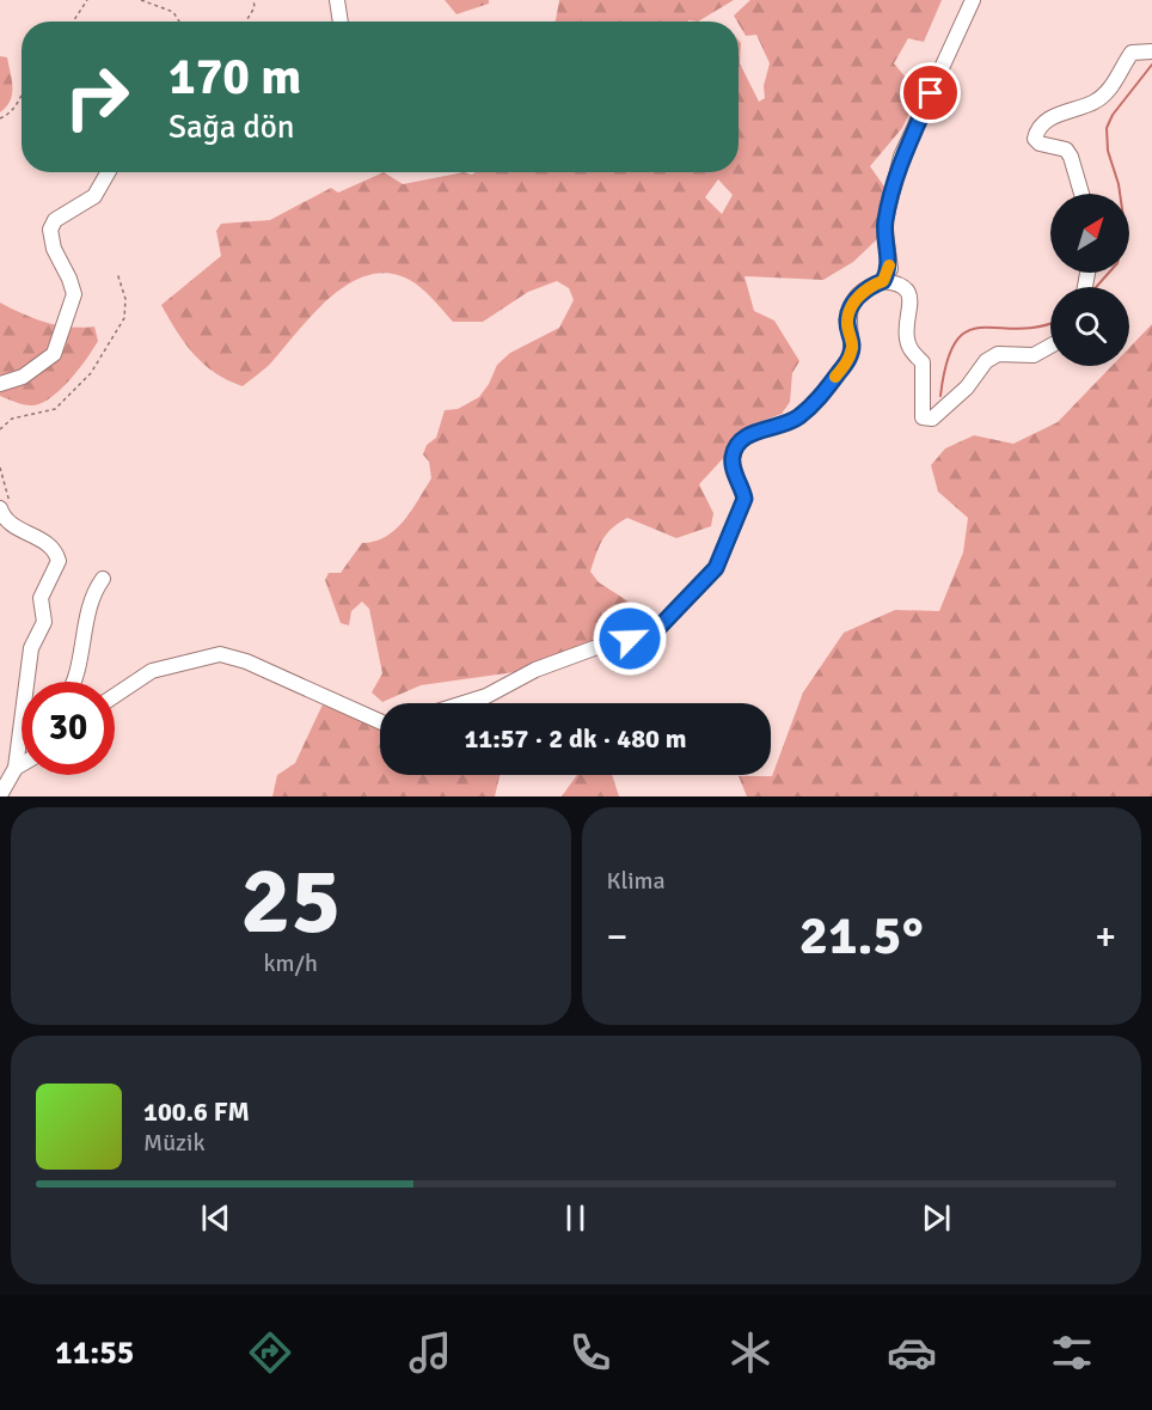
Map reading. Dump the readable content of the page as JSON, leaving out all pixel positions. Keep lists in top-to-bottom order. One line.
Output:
{"north":"top right","page":{"turn":["170 m","Sağa dön"],"limit":"30","trip":"11:57 · 2 dk · 480 m","tile":[["25","km/h"],"Klima"],"heat":["−","21.5°","+"],"song":["100.6 FM","Müzik"],"tabs":"11:55"}}
